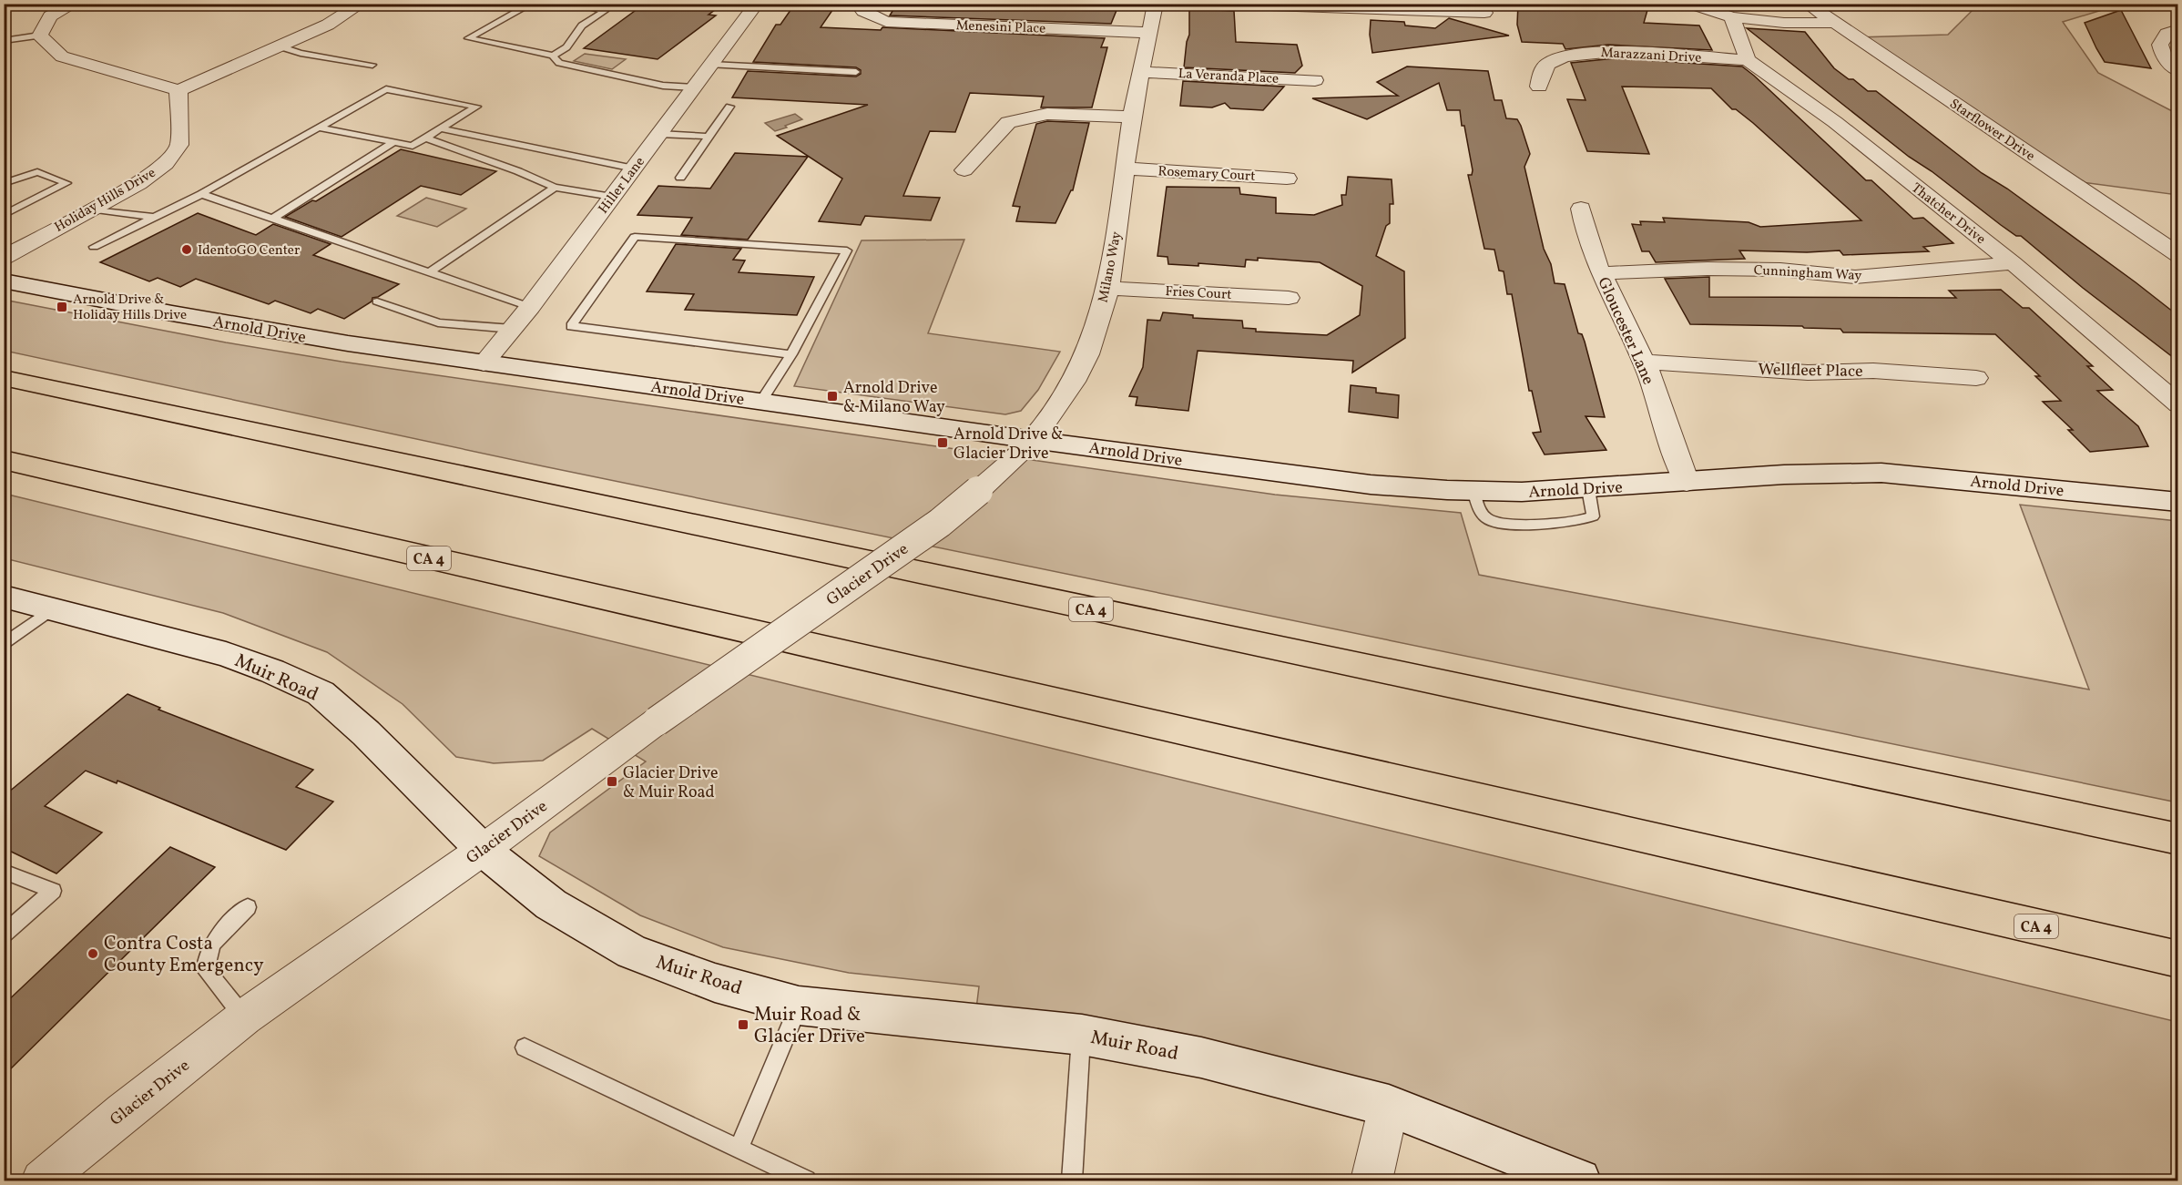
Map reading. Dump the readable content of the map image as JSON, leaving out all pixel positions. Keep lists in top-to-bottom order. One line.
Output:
{"streets":{"highway":["CA 4"],"street":["Menesini Place","Marazzani Drive","La Veranda Place","Starflower Drive","Rosemary Court","Hiller Lane","Holiday Hills Drive","Thatcher Drive","Milano Way","Cunningham Way","Fries Court","Arnold Drive","Gloucester Lane","Wellfleet Place","Glacier Drive","Muir Road"]},"crossings":[["Menesini Place","Milano Way"],["Marazzani Drive","Thatcher Drive"],["La Veranda Place","Milano Way"],["Rosemary Court","Milano Way"],["Hiller Lane","Arnold Drive"],["Thatcher Drive","Cunningham Way"],["Milano Way","Fries Court"],["Milano Way","Arnold Drive"],["Milano Way","Glacier Drive"],["Cunningham Way","Gloucester Lane"],["Arnold Drive","Gloucester Lane"],["Gloucester Lane","Wellfleet Place"],["Glacier Drive","Muir Road"]],"places":{"other":["IdentoGO Center","Contra Costa County Emergency"],"transit":["Arnold Drive & Holiday Hills Drive","Arnold Drive & Milano Way","Arnold Drive & Glacier Drive","Glacier Drive & Muir Road","Muir Road & Glacier Drive"]}}
